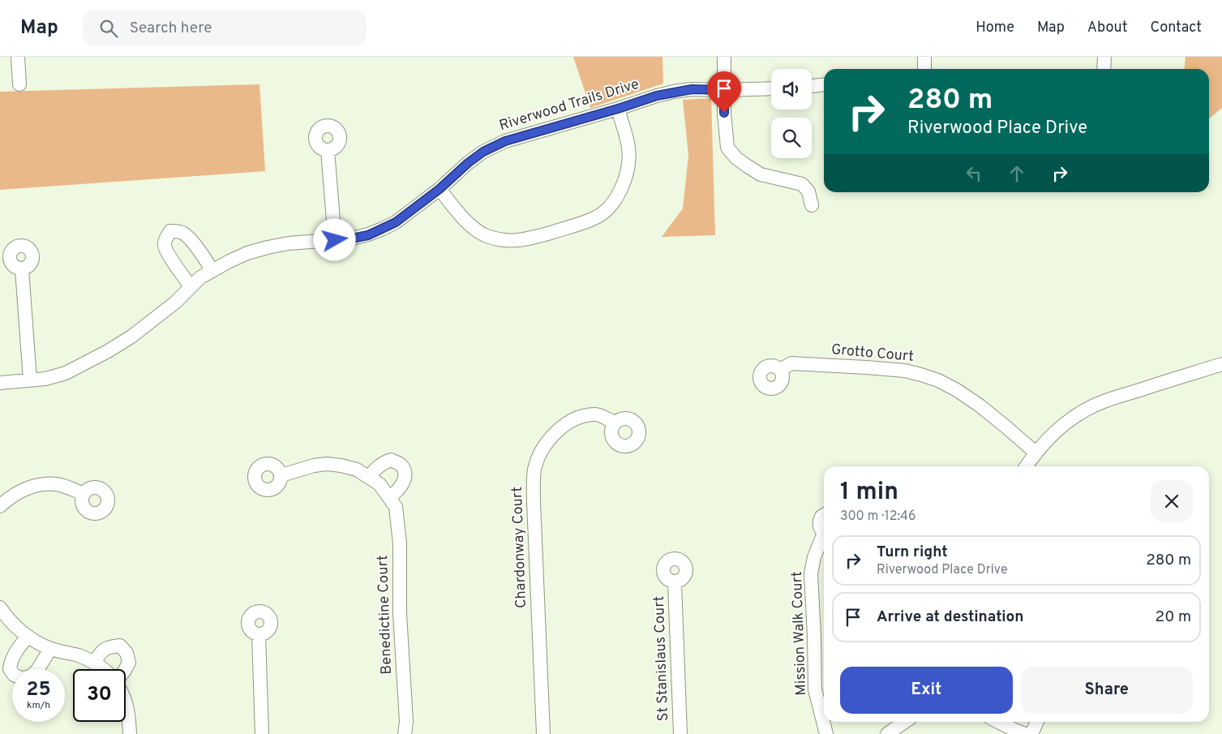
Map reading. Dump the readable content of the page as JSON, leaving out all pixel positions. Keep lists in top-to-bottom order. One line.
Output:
{"streets":{"street":["Riverwood Trails Drive","Grotto Court","Chardonway Court","Benedictine Court","Mission Walk Court","St Stanislaus Court"]},"page":{"header":"Map","search":"Search here","nav":["Home","Map","About","Contact"],"turn":["280 m","Riverwood Place Drive"],"heading":["1 min","300 m · 12:46"],"list":[{"name":"Turn right","note":"Riverwood Place Drive","value":"280 m"},{"name":"Arrive at destination","value":"20 m"}],"buttons":["Exit","Share"],"speed":"25 km/h","limit":"30"}}
